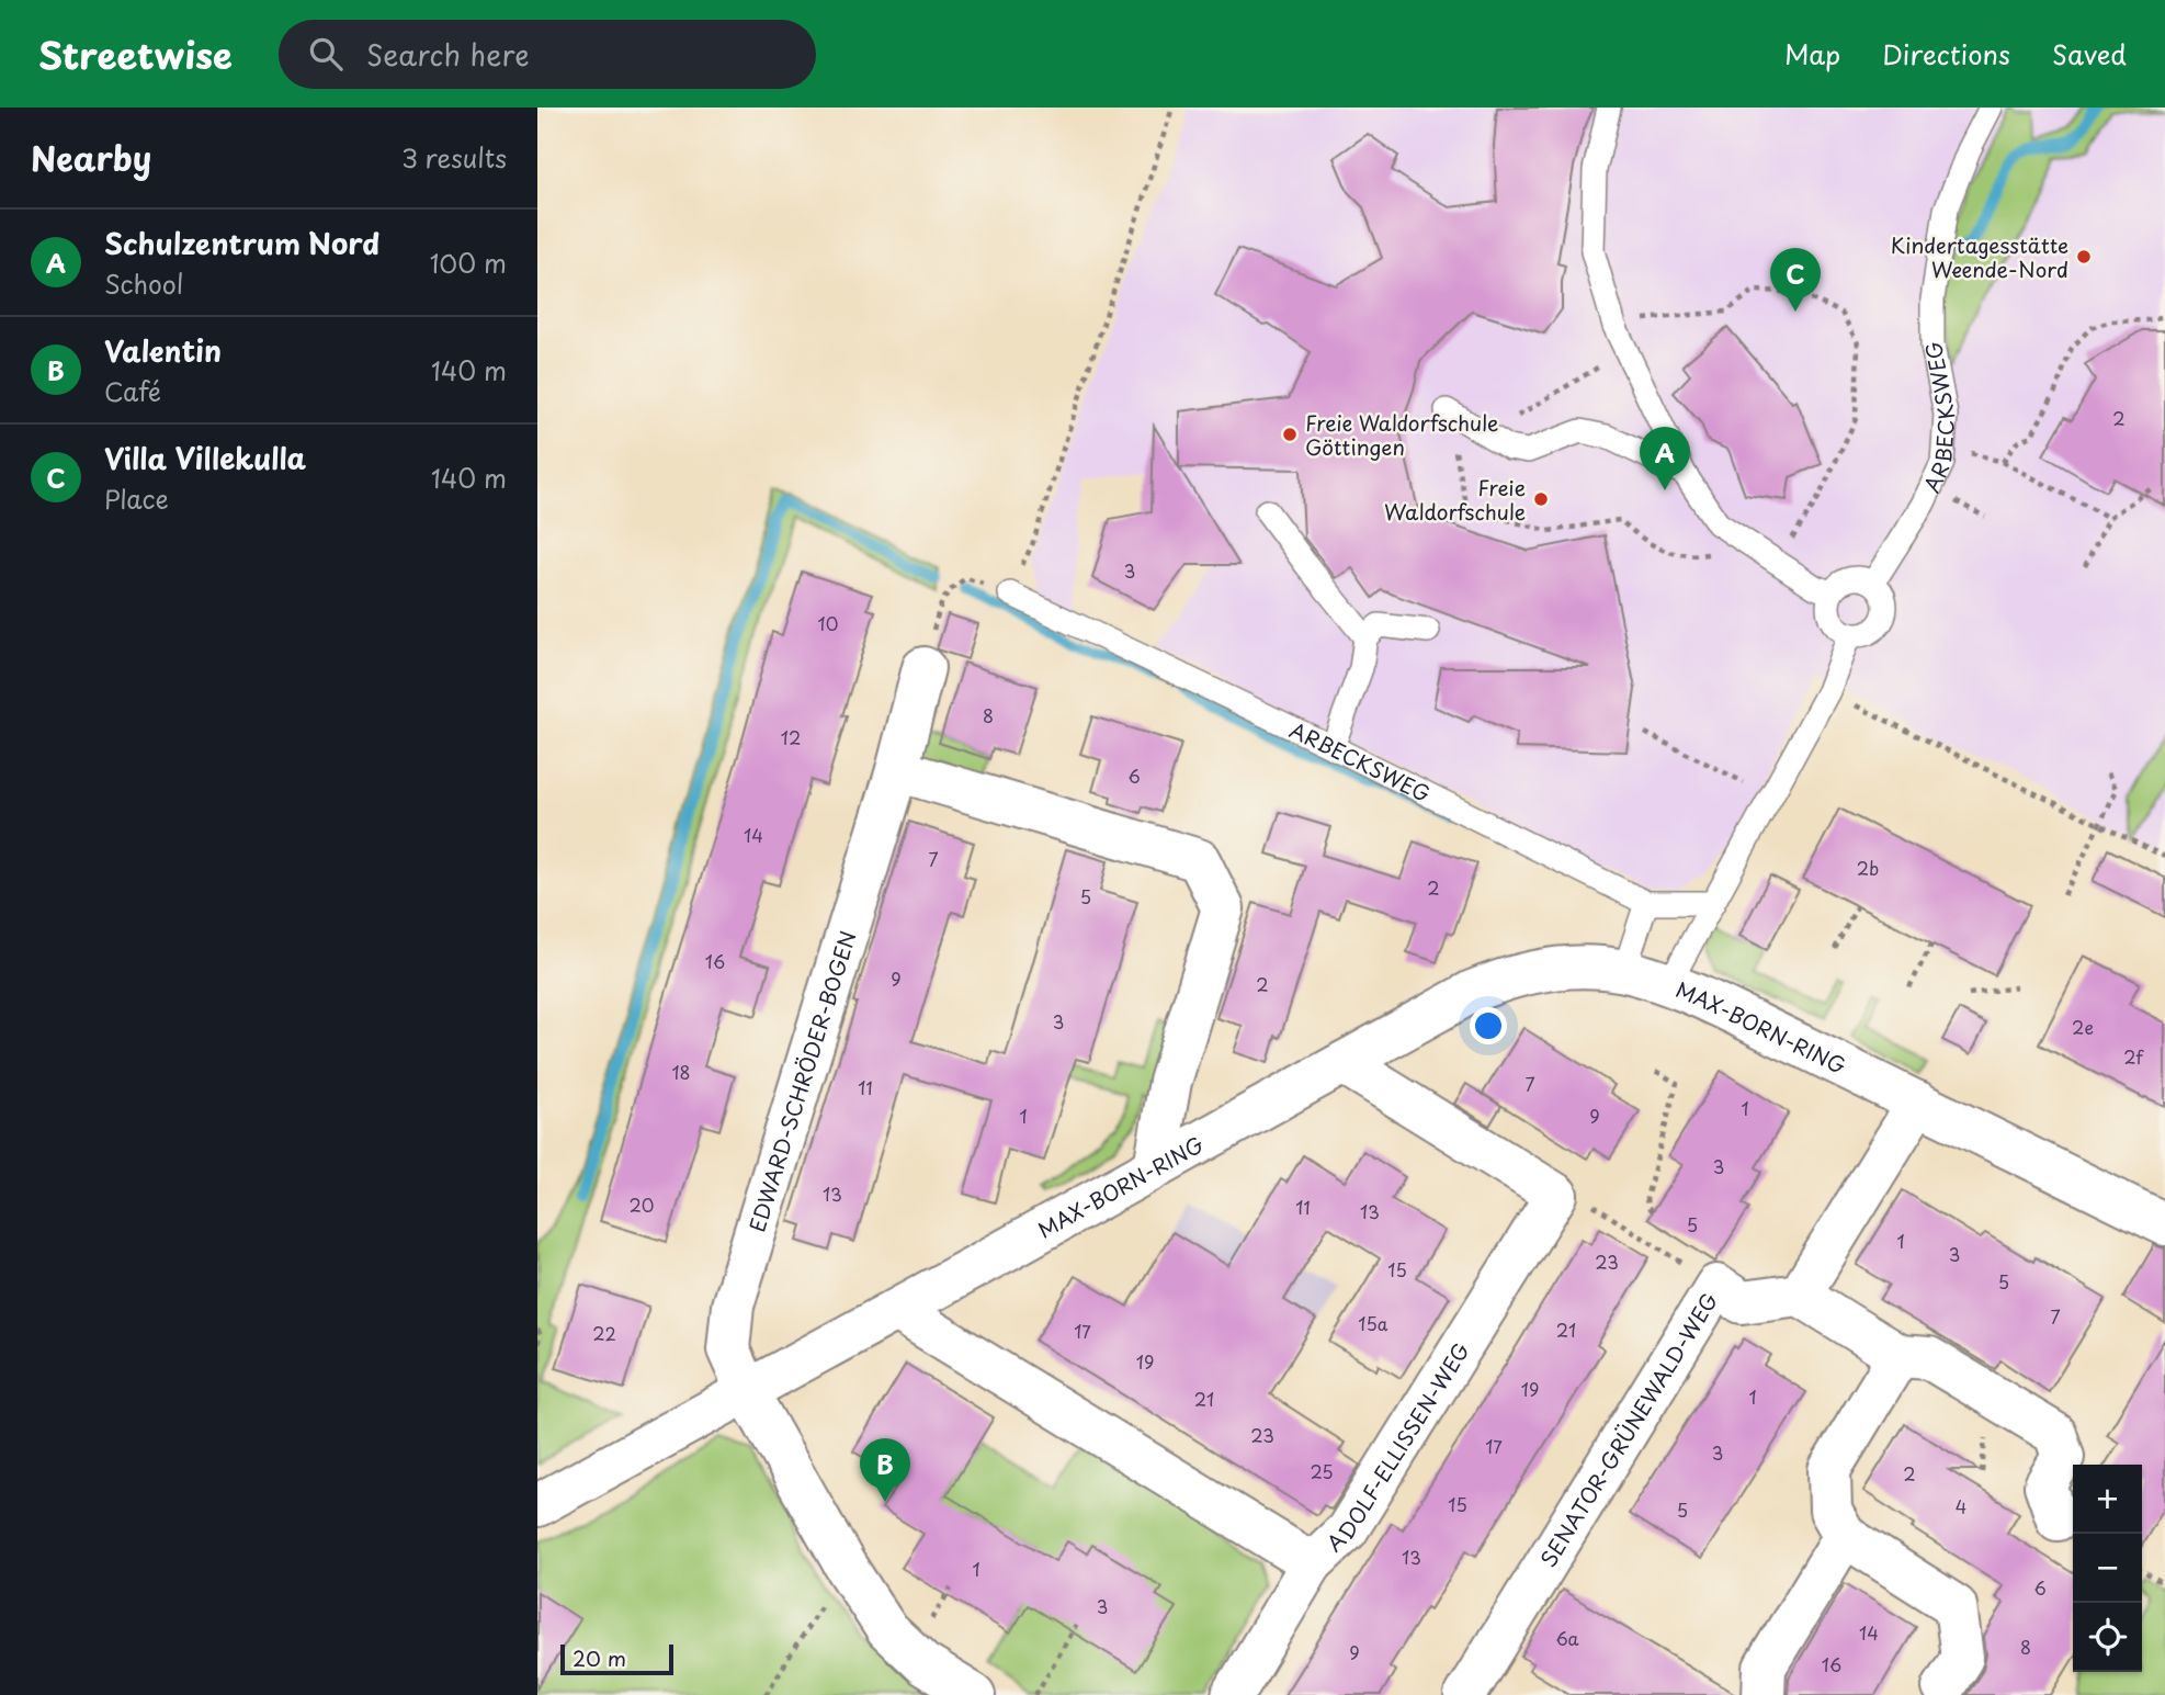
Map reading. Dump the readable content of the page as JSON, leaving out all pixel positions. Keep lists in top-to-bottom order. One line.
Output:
{"streets":{"street":["MAX-BORN-RING","EDWARD-SCHRÖDER-BOGEN","SENATOR-GRÜNEWALD-WEG","ADOLF-ELLISSEN-WEG"],"lane":["ARBECKSWEG"]},"crossings":[["MAX-BORN-RING","EDWARD-SCHRÖDER-BOGEN"]],"places":["Kindertagesstätte Weende-Nord","Freie Waldorfschule Göttingen","Freie Waldorfschule"],"house_numbers":["2","3","10","8","12","6","14","7","2b","2","5","16","9","2","3","2e","2f","18","7","11","1","1","9","3","13","20","11","13","5","1","3","23","15","5","7","15a","21","17","22","19","19","1","21","23","17","3","25","2","15","4","5","13","1","6","3","14","6a","8","9","16"],"scale_bar":"20 m","page":{"header":"Streetwise","search":"Search here","nav":["Map","Directions","Saved"],"heading":["Nearby","3 results"],"list":[{"mark":"A","name":"Schulzentrum Nord","note":"School","value":"100 m"},{"mark":"B","name":"Valentin","note":"Café","value":"140 m"},{"mark":"C","name":"Villa Villekulla","note":"Place","value":"140 m"}],"pins":["C","A","B"],"map_buttons":["+","−"],"scale":"20 m"}}
